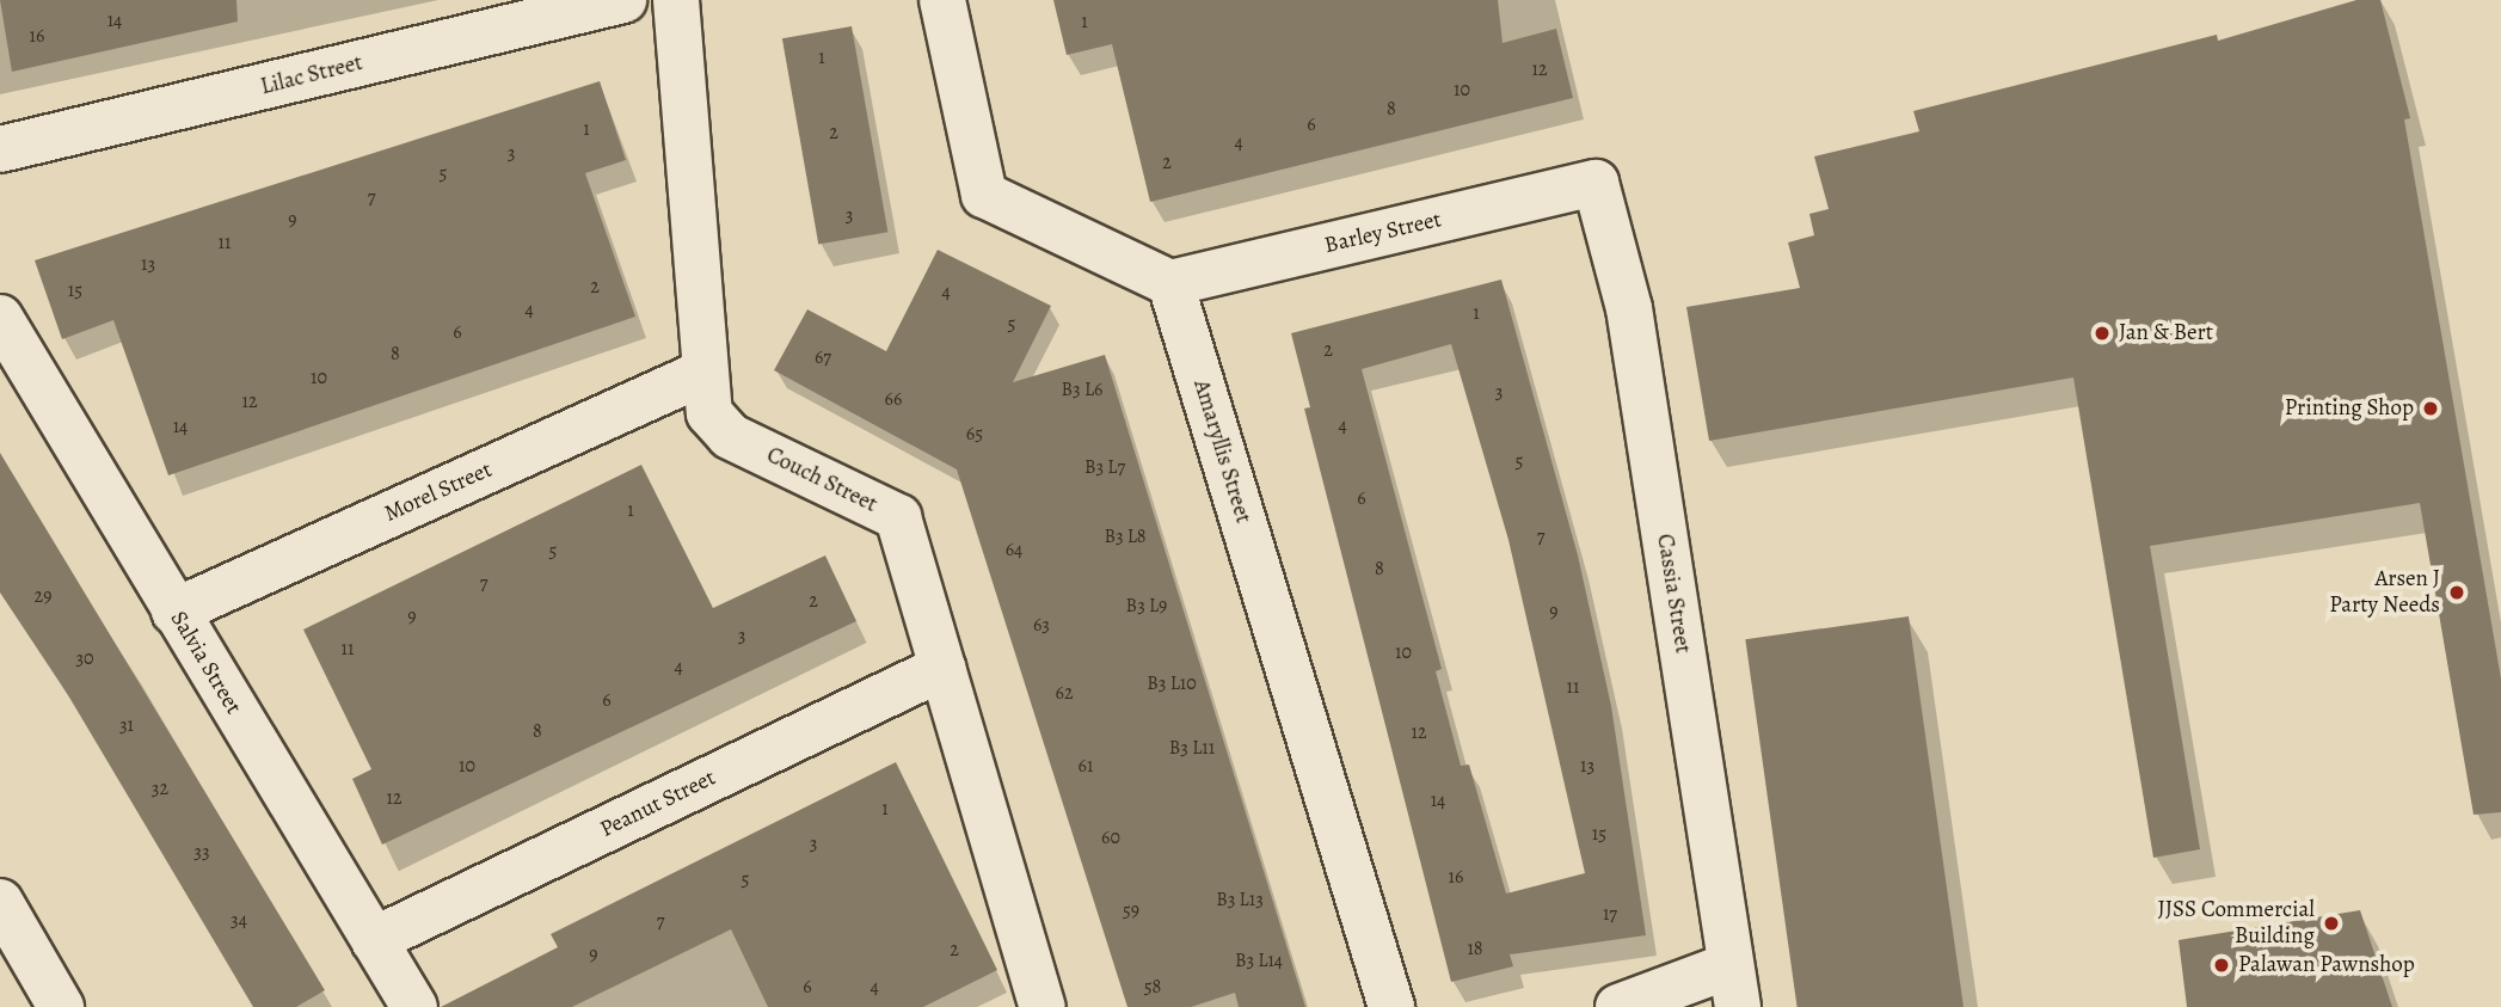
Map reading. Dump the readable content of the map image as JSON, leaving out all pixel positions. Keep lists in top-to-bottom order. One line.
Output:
{"streets":{"street":["Lilac Street","Barley Street","Amaryllis Street","Couch Street","Morel Street","Cassia Street","Salvia Street","Peanut Street"]},"crossings":[["Barley Street","Amaryllis Street"],["Barley Street","Cassia Street"],["Couch Street","Morel Street"],["Couch Street","Peanut Street"],["Morel Street","Salvia Street"],["Salvia Street","Peanut Street"]],"places":["Jan & Bert","Printing Shop","Arsen J Party Needs","JJSS Commercial Building","Palawan Pawnshop"],"house_numbers":["14","1","16","1","12","10","8","6","1","2","4","3","2","5","7","3","9","11","13","2","15","4","4","1","5","6","2","8","67","10","B3 L6","3","66","12","4","14","65","5","B3 L7","6","1","B3 L8","7","64","5","8","7","29","2","B3 L9","9","9","63","3","11","10","30","4","B3 L10","11","62","6","31","8","12","B3 L11","10","61","13","32","12","14","1","15","60","3","33","16","5","B3 L13","59","17","34","7","18","2","9","B3 L14","6","4","58"]}
